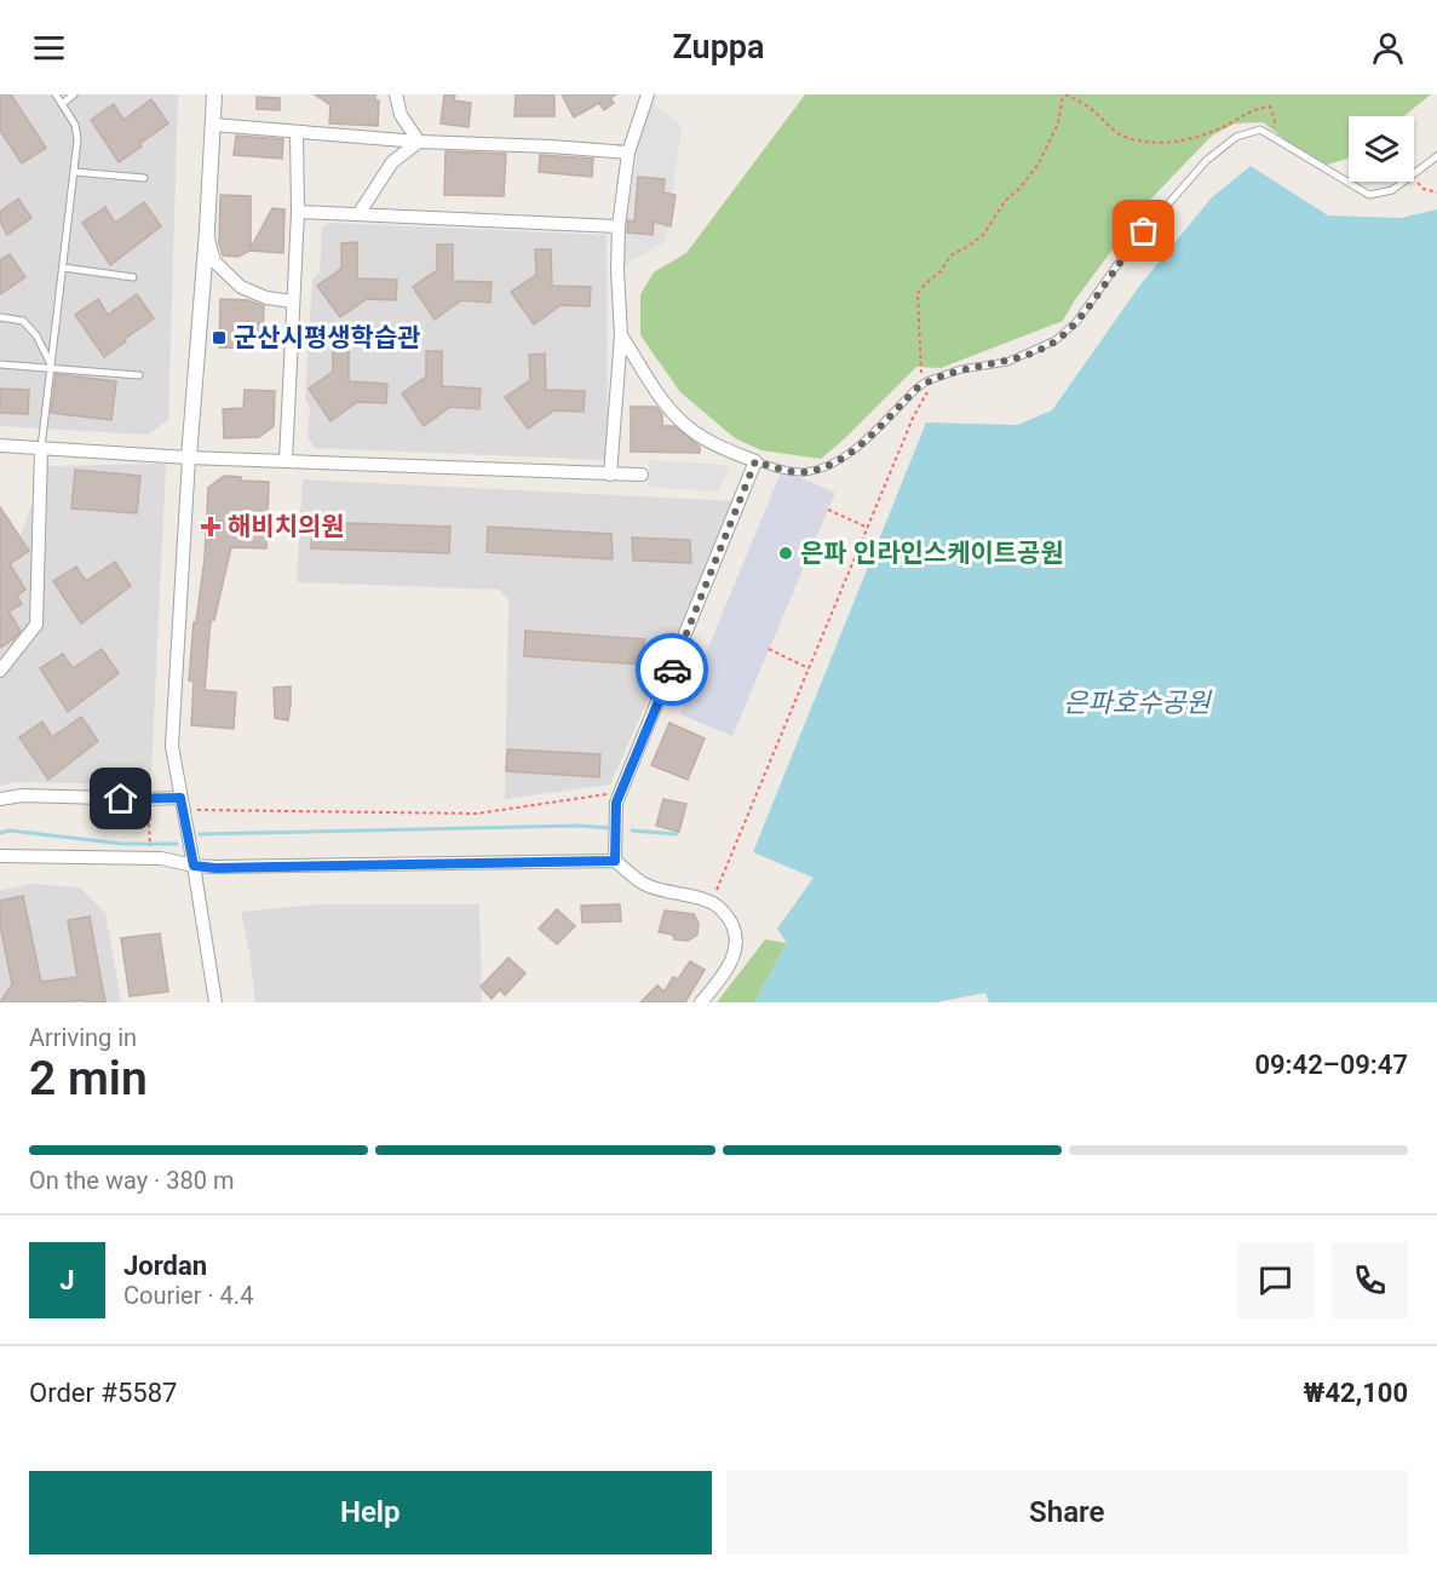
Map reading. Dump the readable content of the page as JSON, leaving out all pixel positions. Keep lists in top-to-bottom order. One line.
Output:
{"water":["은파호수공원"],"places":{"transit":["군산시평생학습관"],"health":["해비치의원"],"other":["은파 인라인스케이트공원"]},"page":{"header":"Zuppa","heading":["2 min","Arriving in","09:42–09:47"],"panel":["Jordan","Courier · 4.4","Order #5587","₩42,100"],"bar":"On the way · 380 m","round":"J","buttons":["Help","Share"]}}
